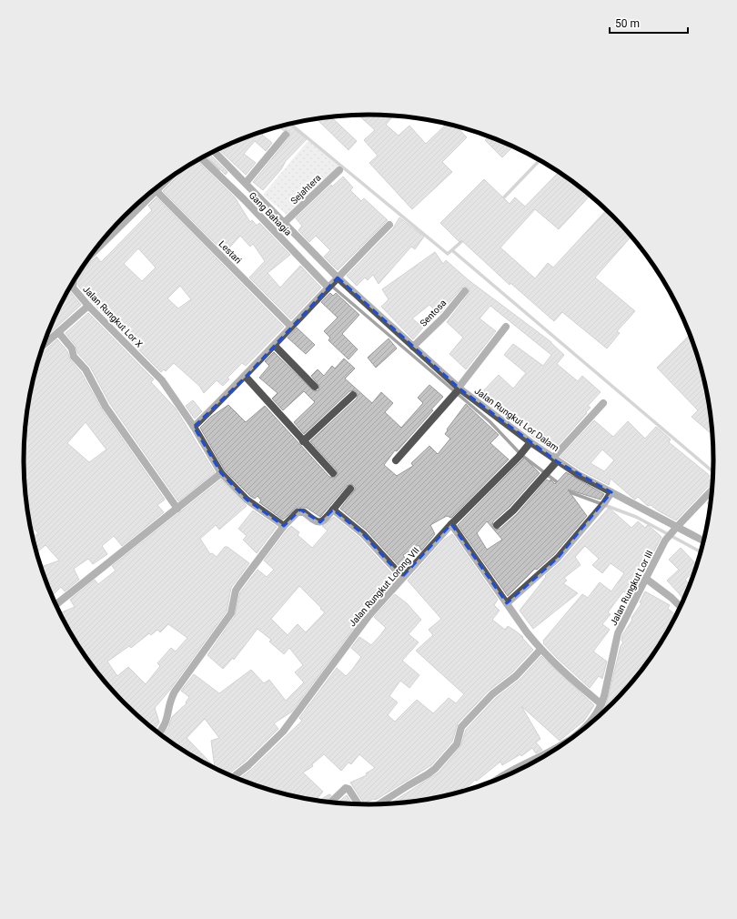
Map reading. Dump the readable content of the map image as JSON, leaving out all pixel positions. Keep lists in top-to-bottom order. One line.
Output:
{"streets":{"street":["Sejahtera","Gang Bahagia","Lestari","Sentosa","Jalan Rungkut Lor X","Jalan Rungkut Lor Dalam","Jalan Rungkut Lorong VII","Jalan Rungkut Lor III"]},"crossings":[["Lestari","Jalan Rungkut Lor X"],["Sentosa","Jalan Rungkut Lor Dalam"],["Jalan Rungkut Lor Dalam","Jalan Rungkut Lorong VII"],["Jalan Rungkut Lor Dalam","Jalan Rungkut Lor III"]],"scale_bar":"50 m"}
